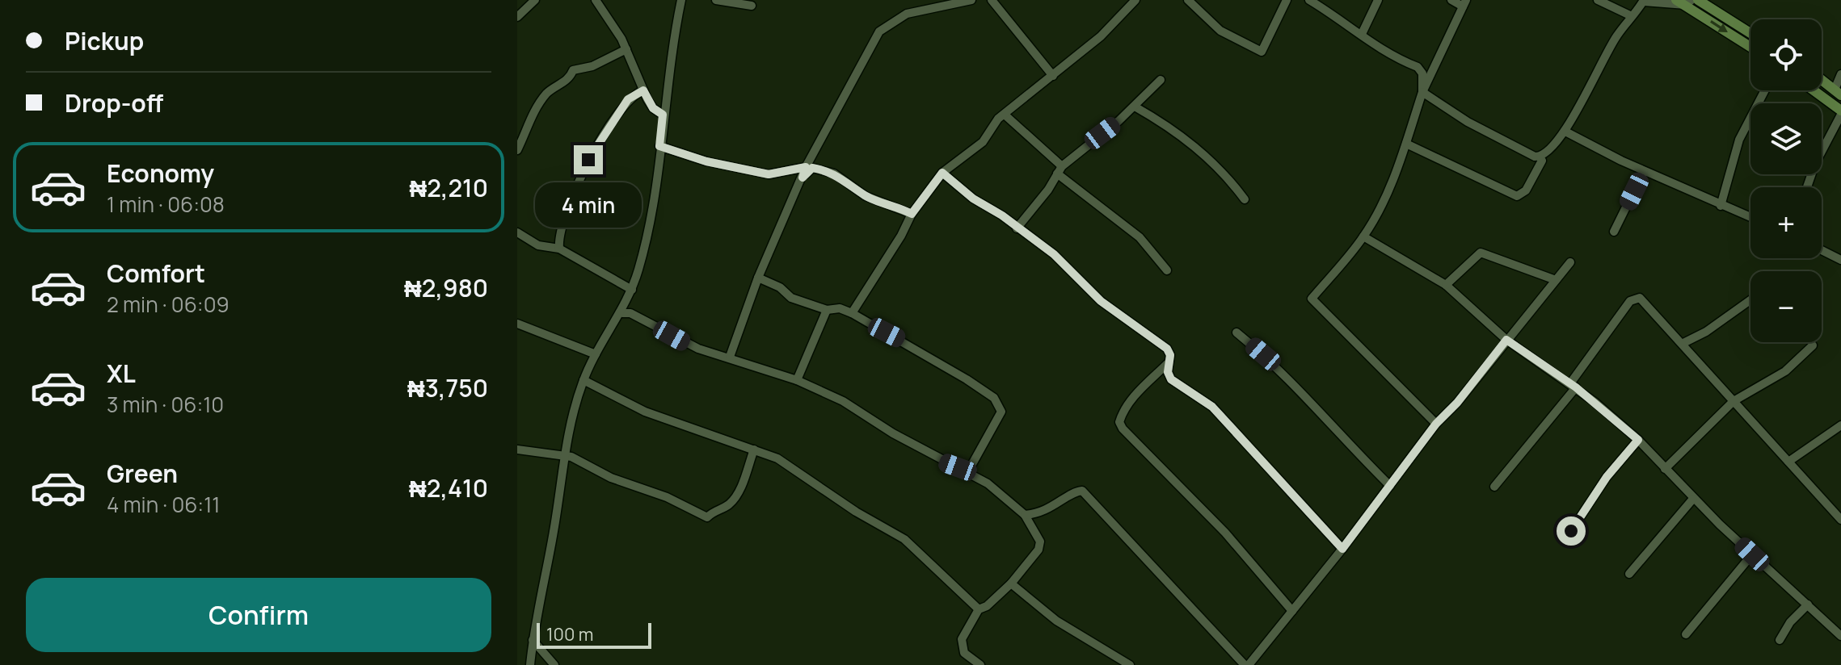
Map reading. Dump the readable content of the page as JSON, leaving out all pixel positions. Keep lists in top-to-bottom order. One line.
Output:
{"scale_bar":"100 m","page":{"banner":["Pickup","Drop-off"],"map_buttons":["+","−"],"list":[{"name":"Economy","note":"1 min · 06:08","value":"₦2,210"},{"name":"Comfort","note":"2 min · 06:09","value":"₦2,980"},{"name":"XL","note":"3 min · 06:10","value":"₦3,750"},{"name":"Green","note":"4 min · 06:11","value":"₦2,410"}],"bubble":"4 min","buttons":"Confirm","scale":"100 m"}}
